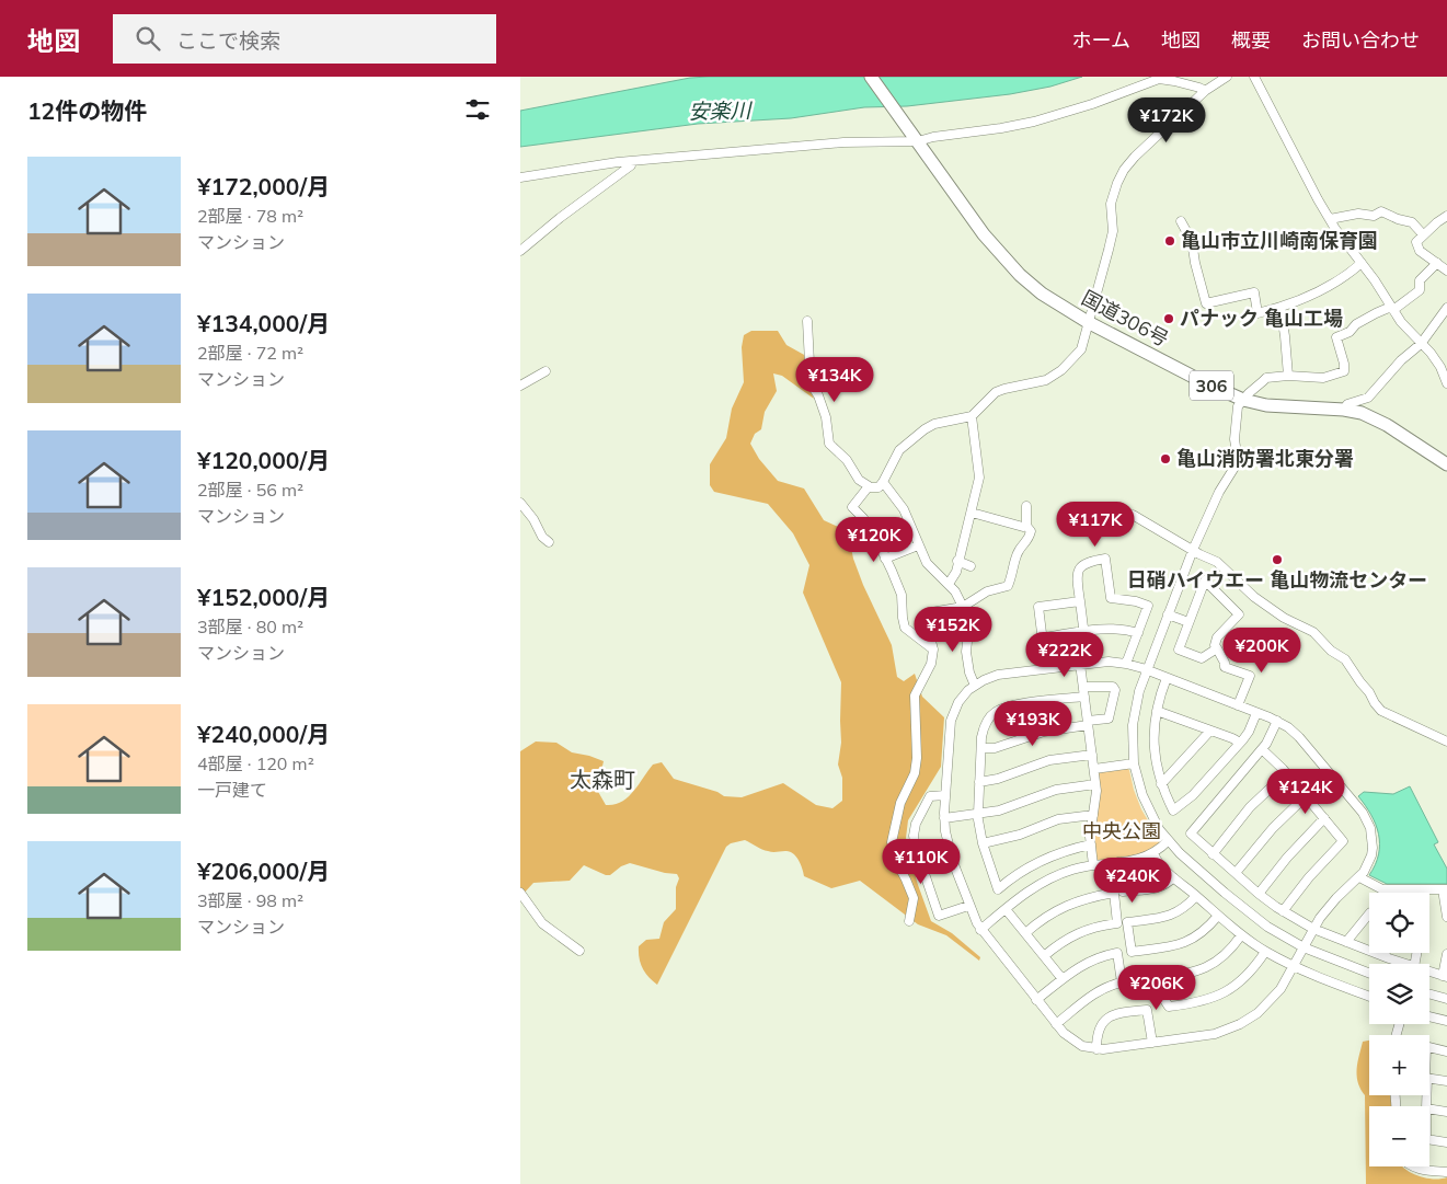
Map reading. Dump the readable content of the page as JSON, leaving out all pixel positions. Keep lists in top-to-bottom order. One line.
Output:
{"streets":{"highway":["国道306号","306"]},"districts":["太森町"],"water":["安楽川"],"parks":["中央公園"],"places":["亀山市立川崎南保育園","パナック 亀山工場","亀山消防署北東分署","日硝ハイウエー 亀山物流センター"],"page":{"header":"地図","search":"ここで検索","nav":["ホーム","地図","概要","お問い合わせ"],"heading":"12件の物件","price":["¥172K","¥134K","¥117K","¥120K","¥152K","¥200K","¥222K","¥193K","¥124K","¥110K","¥240K","¥206K"],"list":[{"name":"¥172,000/月","note":"2部屋 · 78 m² · マンション"},{"name":"¥134,000/月","note":"2部屋 · 72 m² · マンション"},{"name":"¥120,000/月","note":"2部屋 · 56 m² · マンション"},{"name":"¥152,000/月","note":"3部屋 · 80 m² · マンション"},{"name":"¥240,000/月","note":"4部屋 · 120 m² · 一戸建て"},{"name":"¥206,000/月","note":"3部屋 · 98 m² · マンション"}],"map_buttons":["+","−"]}}
